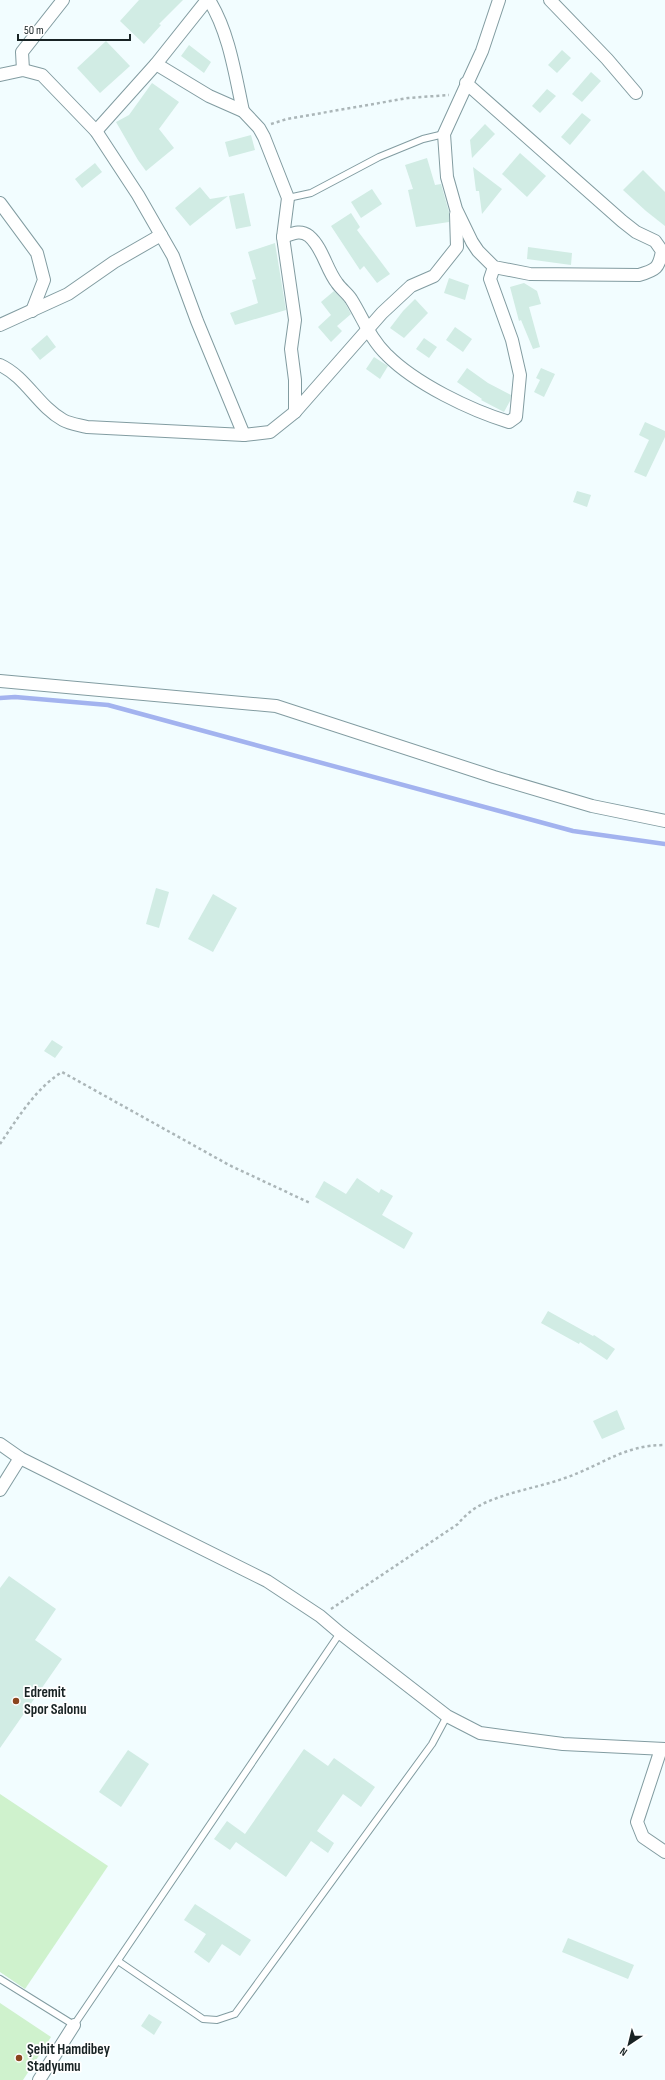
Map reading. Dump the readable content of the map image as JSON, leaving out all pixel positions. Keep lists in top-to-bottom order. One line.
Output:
{"places":["Edremit Spor Salonu","Şehit Hamdibey Stadyumu"],"scale_bar":"50 m","north":"bottom left"}
